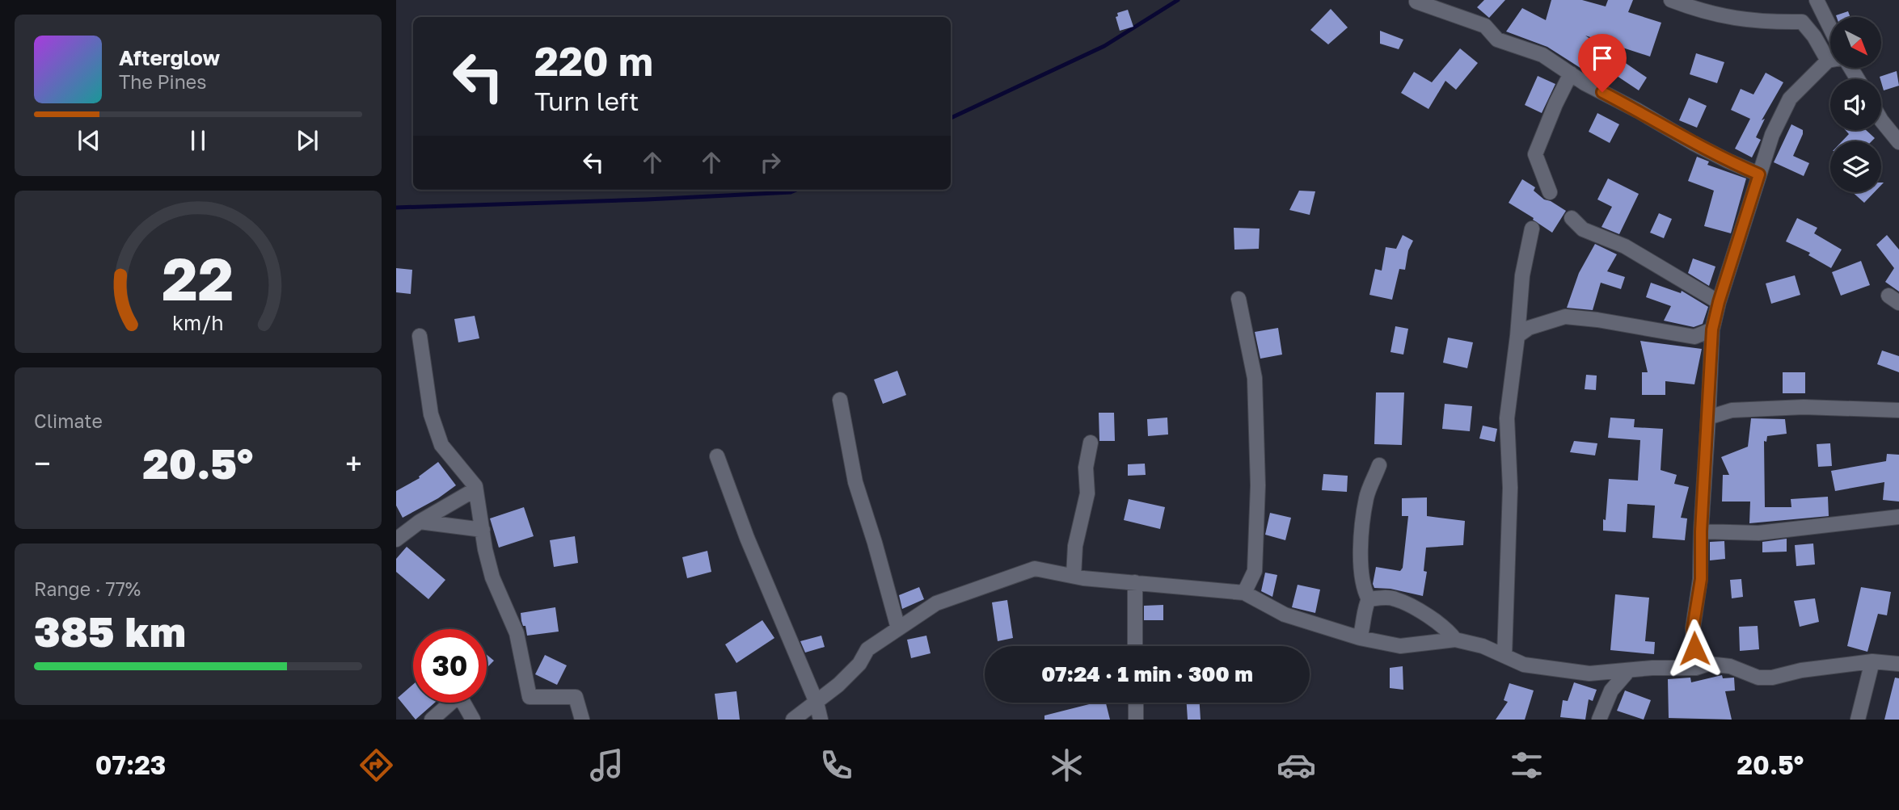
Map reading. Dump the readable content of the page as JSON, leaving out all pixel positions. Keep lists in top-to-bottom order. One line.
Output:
{"north":"bottom right","page":{"turn":["220 m","Turn left"],"song":["Afterglow","The Pines"],"tile":["Climate",["Range · 77%","385 km"]],"heat":["−","20.5°","+"],"limit":"30","trip":"07:24 · 1 min · 300 m","tabs":["07:23","20.5°"],"gauge":["22","km/h"]}}
